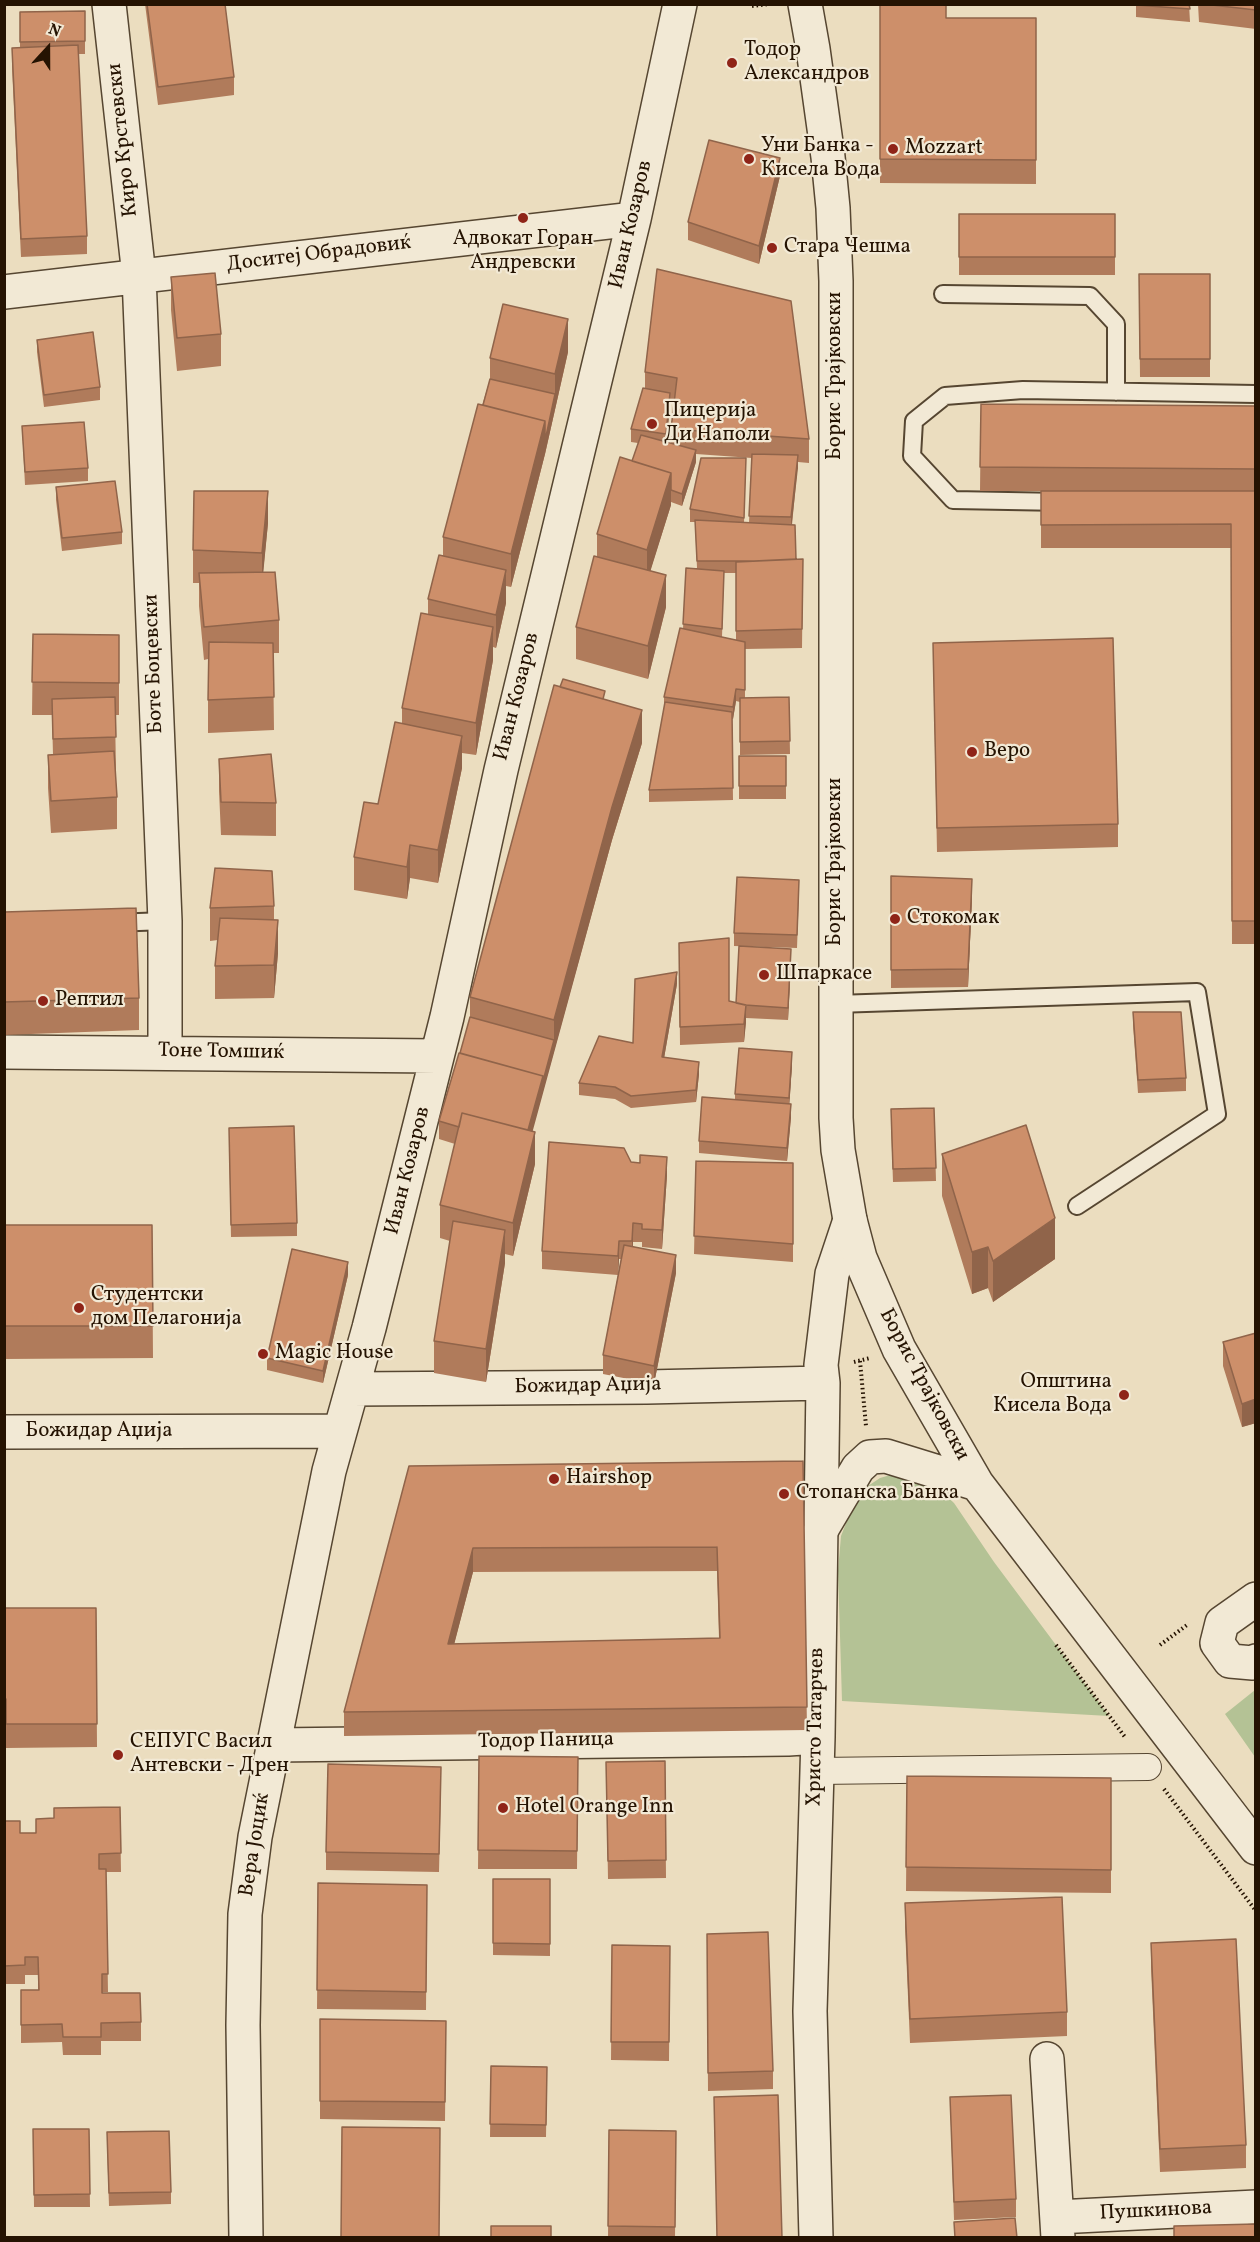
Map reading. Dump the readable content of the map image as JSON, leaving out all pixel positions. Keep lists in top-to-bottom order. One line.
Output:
{"streets":{"street":["Киро Крстевски","Иван Козаров","Доситеј Обрадовиќ","Борис Трајковски","Боте Боцевски","Тоне Томшиќ","Божидар Аџија","Христо Татарчев","Тодор Паница","Вера Јоциќ","Пушкинова"]},"crossings":[["Киро Крстевски","Доситеј Обрадовиќ"],["Киро Крстевски","Боте Боцевски"],["Иван Козаров","Доситеј Обрадовиќ"],["Иван Козаров","Тоне Томшиќ"],["Иван Козаров","Божидар Аџија"],["Иван Козаров","Вера Јоциќ"],["Доситеј Обрадовиќ","Боте Боцевски"],["Борис Трајковски","Христо Татарчев"],["Боте Боцевски","Тоне Томшиќ"],["Божидар Аџија","Христо Татарчев"],["Божидар Аџија","Вера Јоциќ"],["Христо Татарчев","Тодор Паница"],["Тодор Паница","Вера Јоциќ"]],"places":["Тодор Александров","Mozzart","Уни Банка - Кисела Вода","Адвокат Горан Андревски","Стара Чешма","Пицерија Ди Наполи","Веро","Стокомак","Шпаркасе","Рептил","Студентски дом Пелагонија","Magic House","Општина Кисела Вода","Hairshop","Стопанска Банка","СЕПУГС Васил Антевски - Дрен","Hotel Orange Inn"],"north":"top"}
